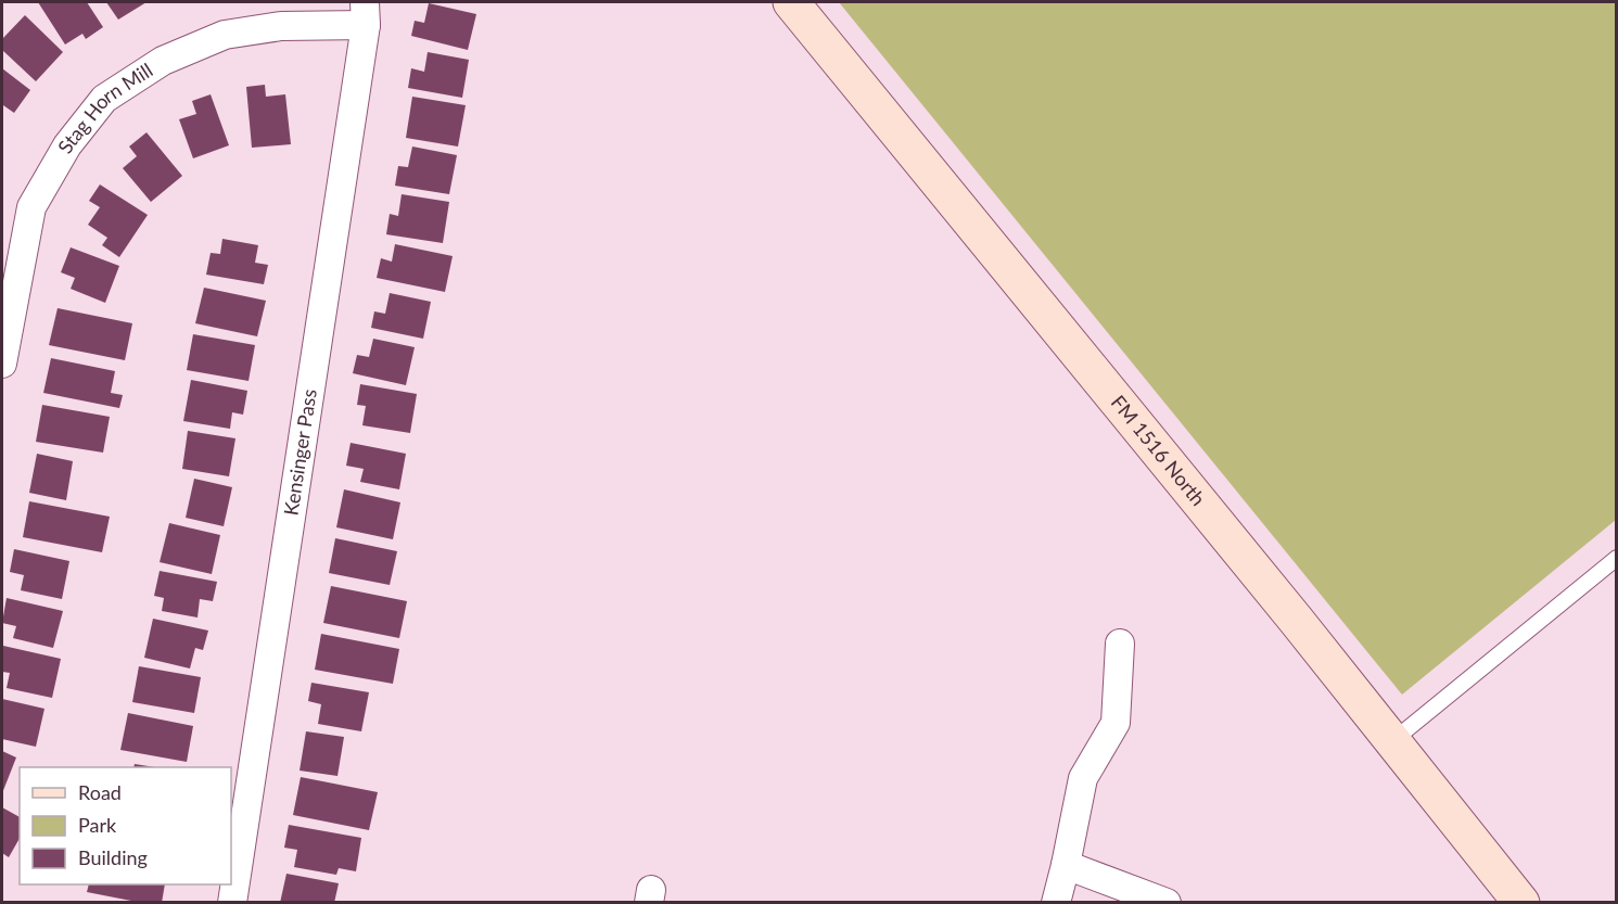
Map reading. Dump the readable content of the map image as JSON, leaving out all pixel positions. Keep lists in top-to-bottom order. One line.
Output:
{"streets":{"main road":["FM 1516 North"],"street":["Stag Horn Mill","Kensinger Pass"]},"crossings":[["Stag Horn Mill","Kensinger Pass"]],"legend":["Road","Park","Building"]}
